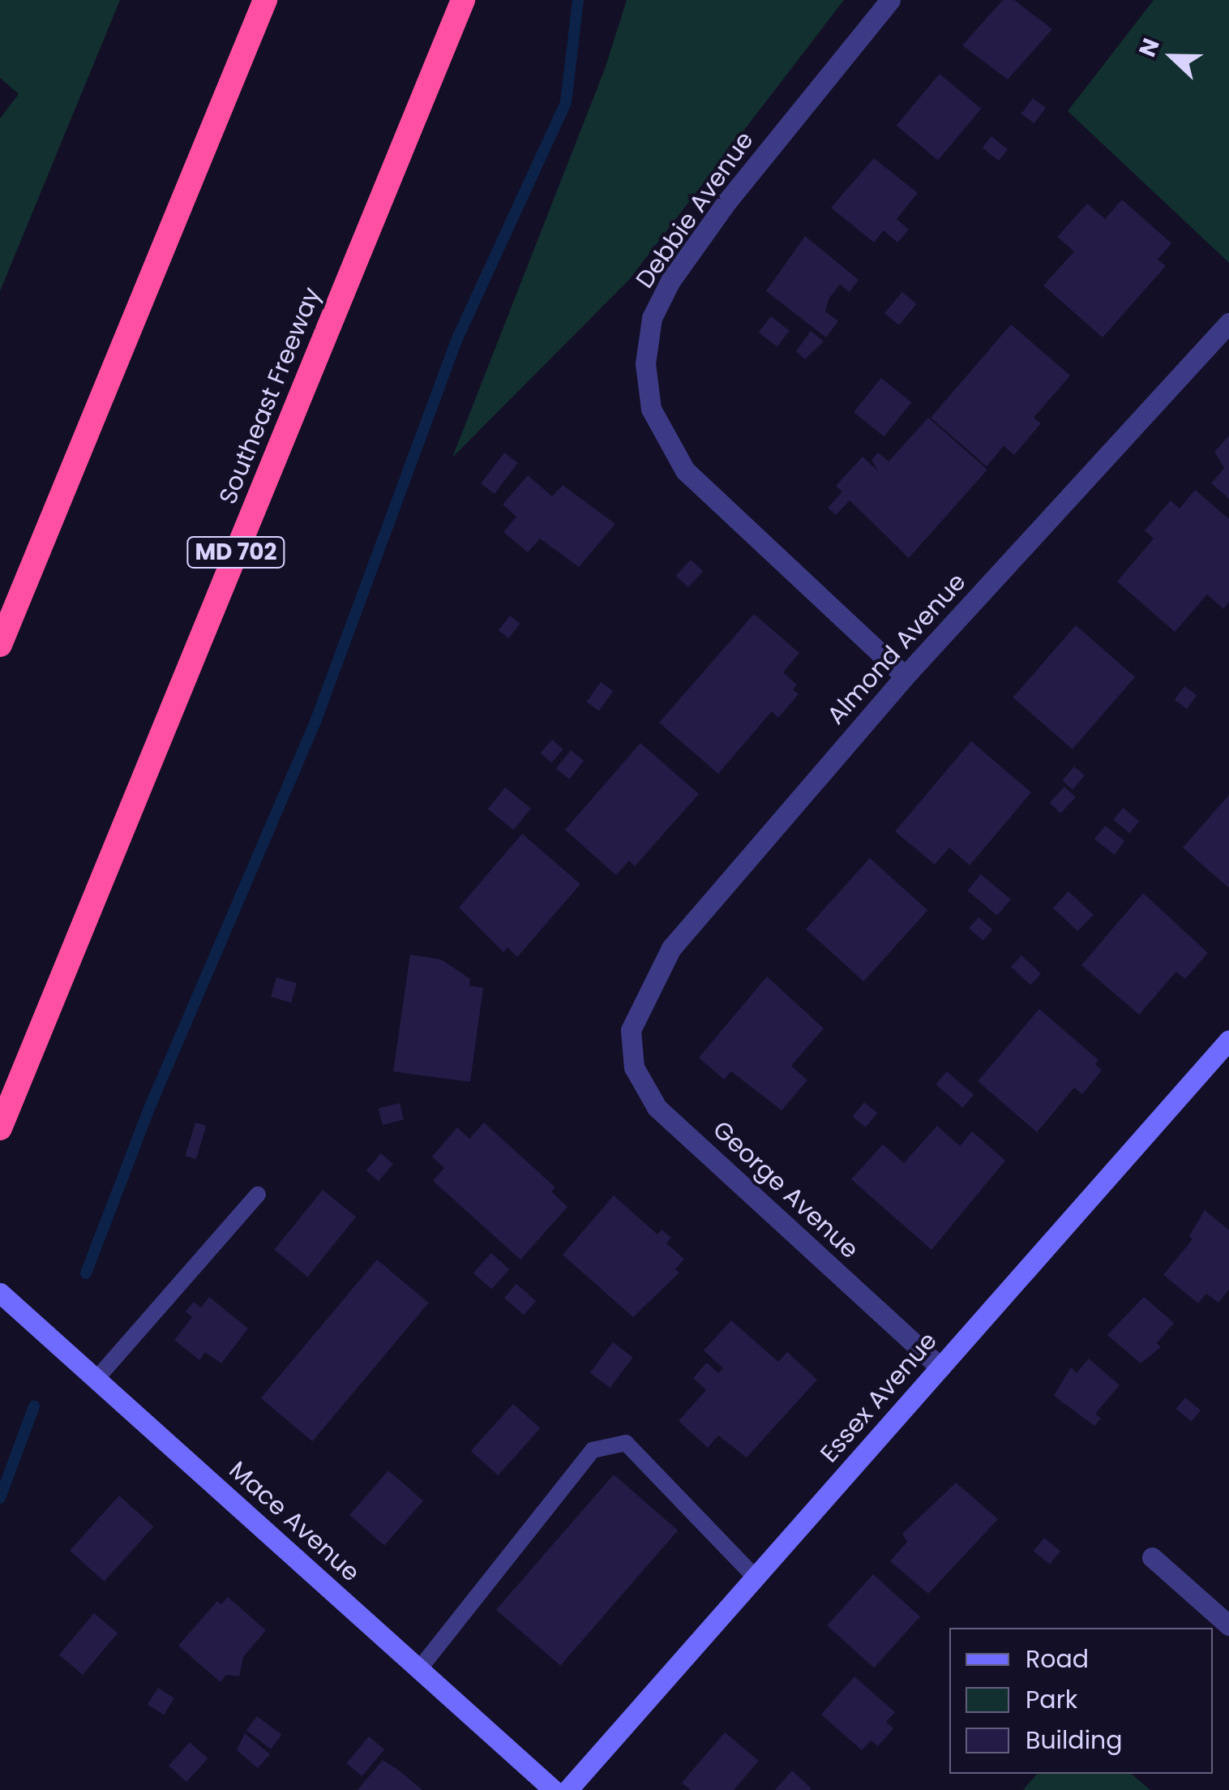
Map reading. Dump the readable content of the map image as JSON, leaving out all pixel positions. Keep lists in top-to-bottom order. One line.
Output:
{"streets":{"highway":["Southeast Freeway","MD 702"],"street":["Debbie Avenue","Almond Avenue","George Avenue","Essex Avenue","Mace Avenue"]},"crossings":[["Debbie Avenue","Almond Avenue"],["Almond Avenue","George Avenue"],["George Avenue","Essex Avenue"]],"legend":["Road","Park","Building"],"north":"left"}
